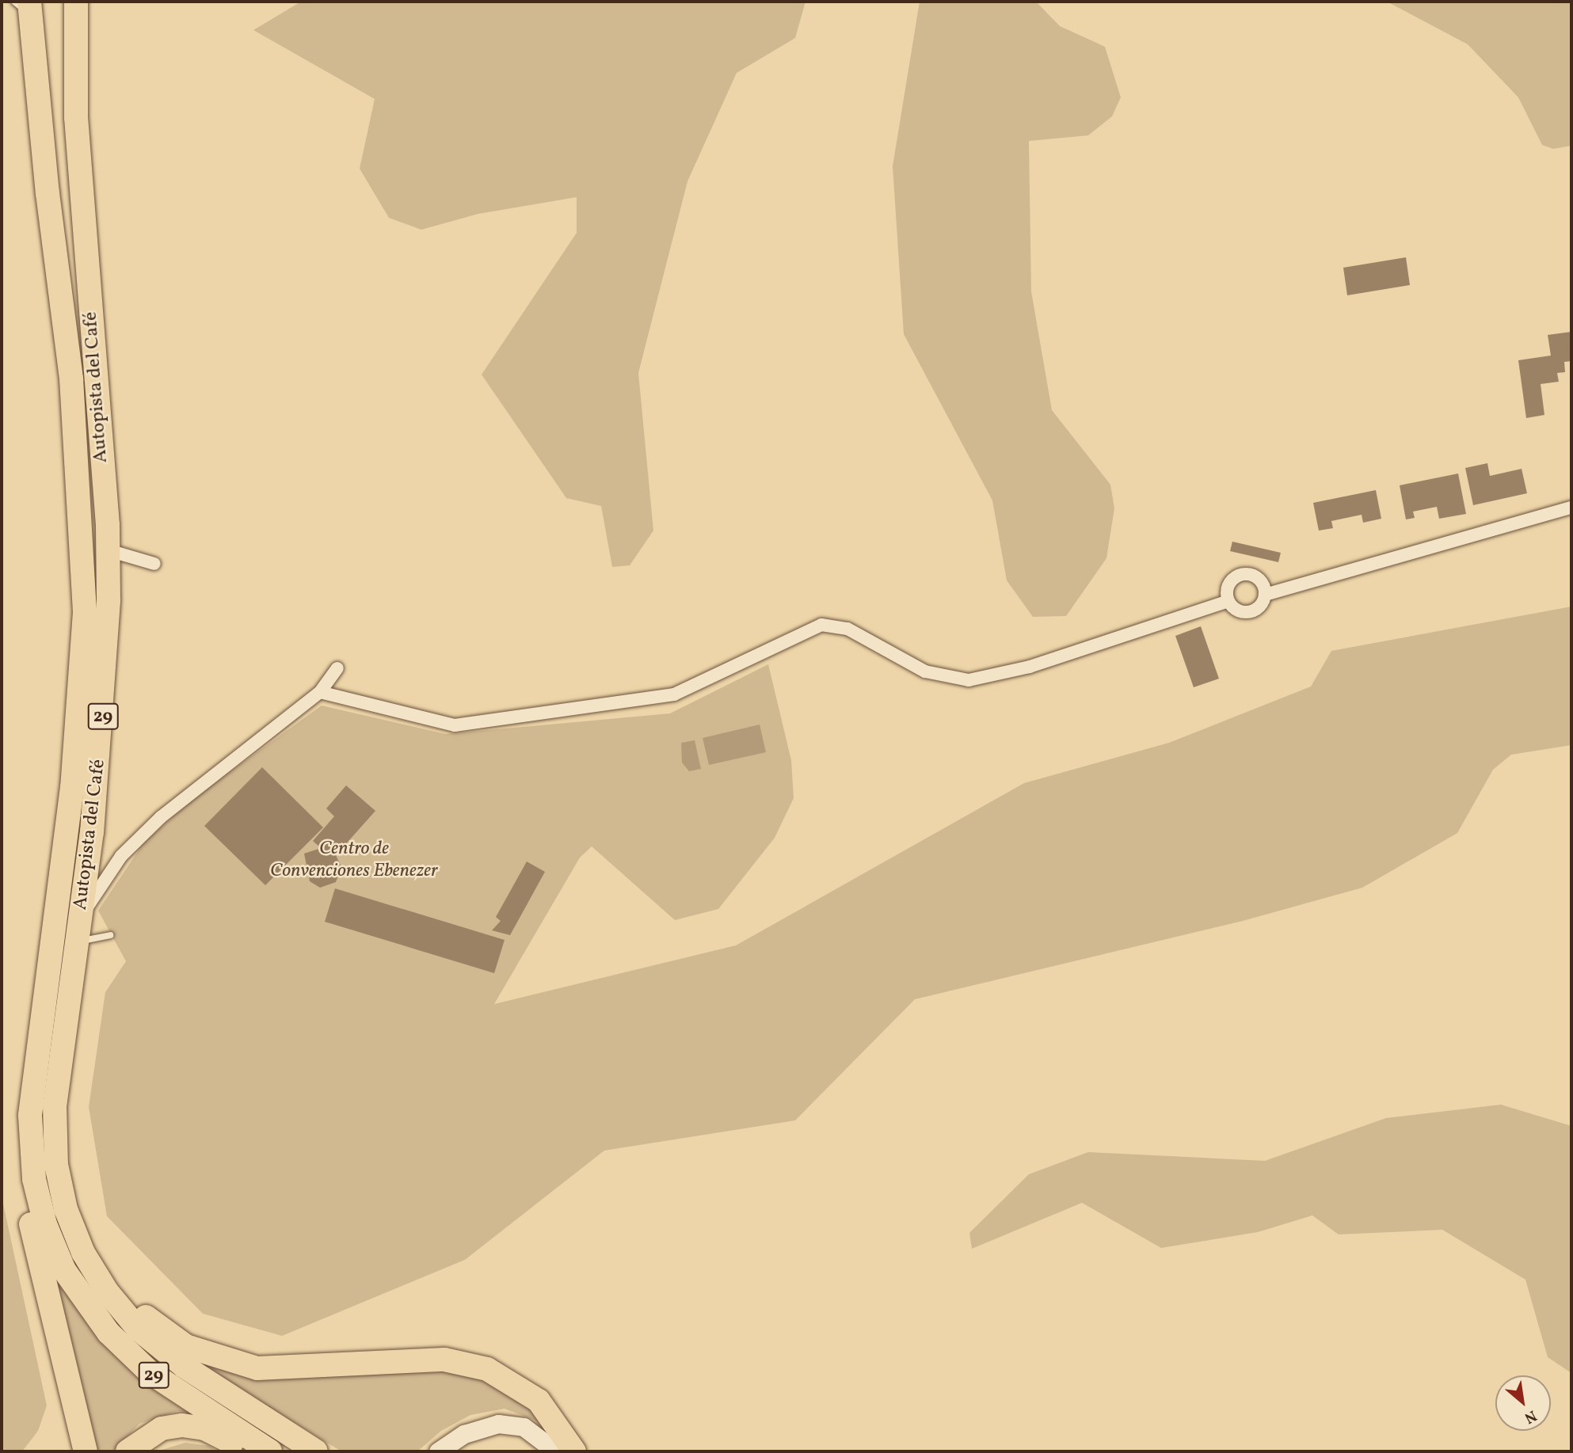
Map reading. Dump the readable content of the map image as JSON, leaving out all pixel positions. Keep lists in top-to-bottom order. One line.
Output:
{"streets":{"highway":["Autopista del Café","29"]},"parks":["Centro de Convenciones Ebenezer"],"north":"bottom right"}
